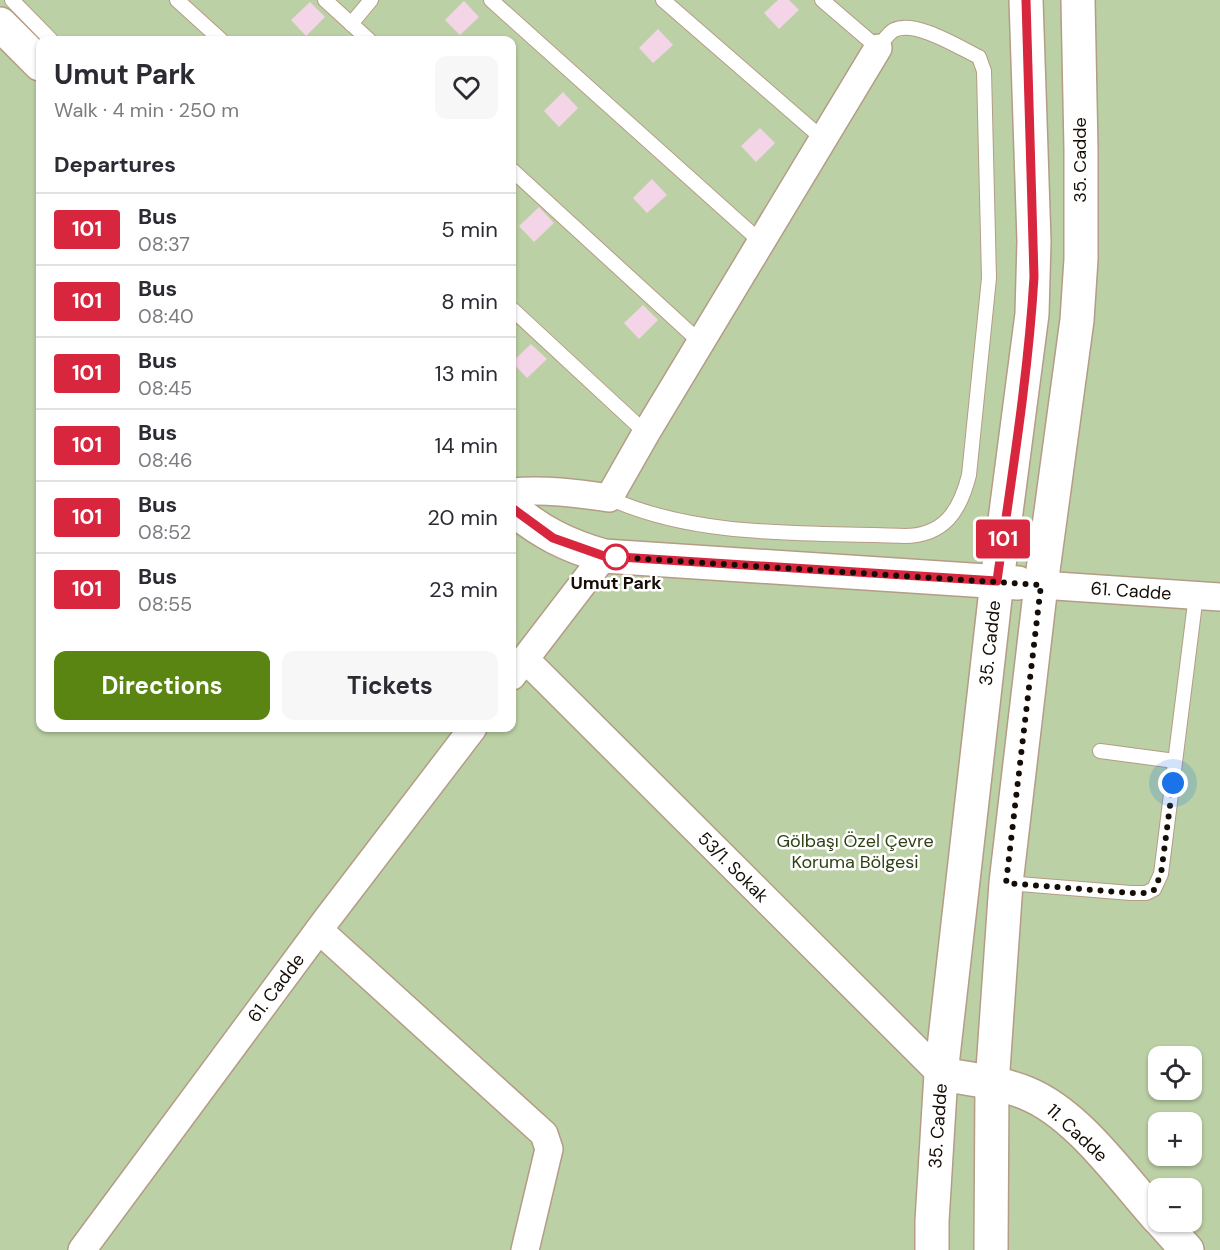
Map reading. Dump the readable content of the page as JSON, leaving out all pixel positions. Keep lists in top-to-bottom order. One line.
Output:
{"streets":{"street":["35. Cadde","61. Cadde","53/1. Sokak","11. Cadde"]},"crossings":[["35. Cadde","61. Cadde"],["35. Cadde","53/1. Sokak"],["35. Cadde","11. Cadde"],["53/1. Sokak","11. Cadde"]],"parks":["Gölbaşı Özel Çevre Koruma Bölgesi"],"places":["Umut Park"],"lines":["bus line 101"],"page":{"on_map":"101","heading":[["Umut Park","Walk · 4 min · 250 m"],"Departures"],"list":[{"mark":"101","name":"Bus","note":"08:37","value":"5 min"},{"mark":"101","name":"Bus","note":"08:40","value":"8 min"},{"mark":"101","name":"Bus","note":"08:45","value":"13 min"},{"mark":"101","name":"Bus","note":"08:46","value":"14 min"},{"mark":"101","name":"Bus","note":"08:52","value":"20 min"},{"mark":"101","name":"Bus","note":"08:55","value":"23 min"}],"buttons":["Directions","Tickets"],"map_buttons":["+","−"]}}
